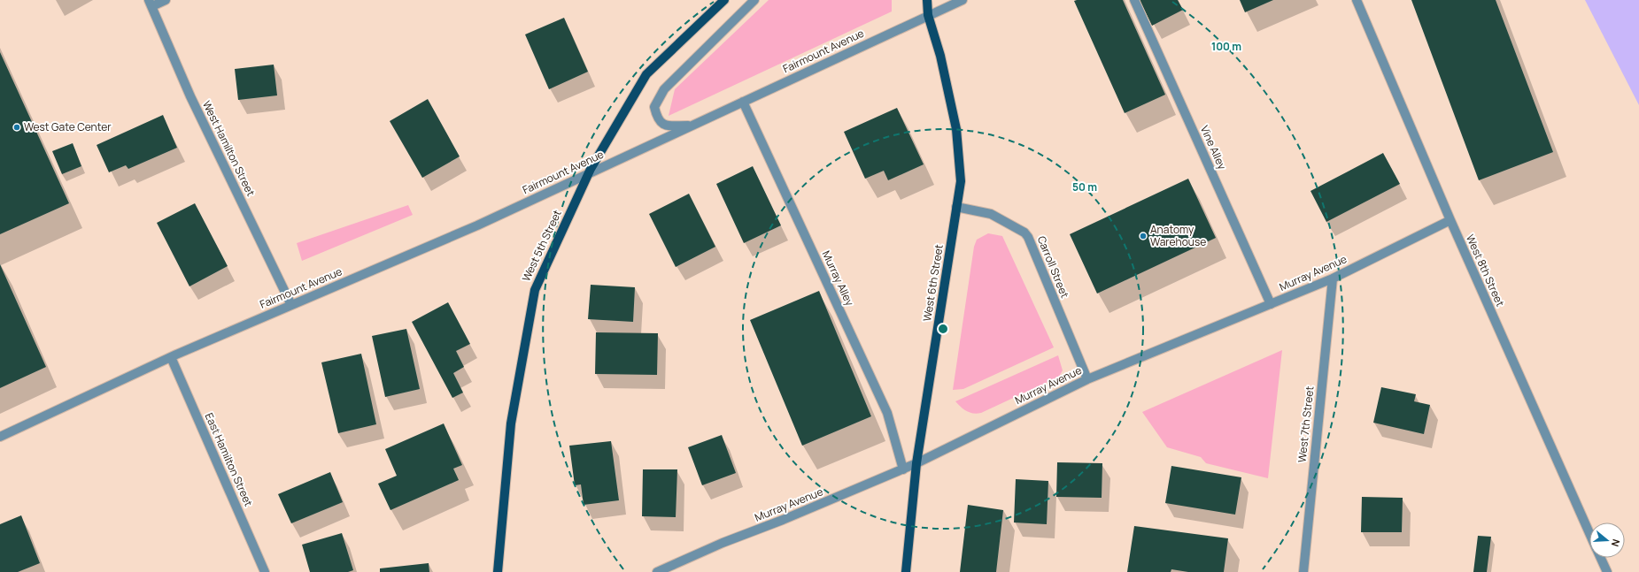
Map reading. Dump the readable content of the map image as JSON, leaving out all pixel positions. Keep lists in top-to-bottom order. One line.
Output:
{"streets":{"main road":["West 5th Street","West 6th Street"],"street":["Fairmount Avenue","Vine Alley","West Hamilton Street","Carroll Street","West 8th Street","Murray Avenue","Murray Alley","West 7th Street","East Hamilton Street"]},"crossings":[["Fairmount Avenue","West Hamilton Street"],["Fairmount Avenue","West 5th Street"],["Fairmount Avenue","Murray Alley"],["Fairmount Avenue","West 6th Street"],["Fairmount Avenue","East Hamilton Street"],["Vine Alley","Murray Avenue"],["Carroll Street","Murray Avenue"],["Carroll Street","West 6th Street"],["West 8th Street","Murray Avenue"],["Murray Avenue","Murray Alley"],["Murray Avenue","West 6th Street"],["Murray Avenue","West 7th Street"]],"places":["West Gate Center","Anatomy Warehouse"],"north":"right","rings":["100 m","50 m"]}
